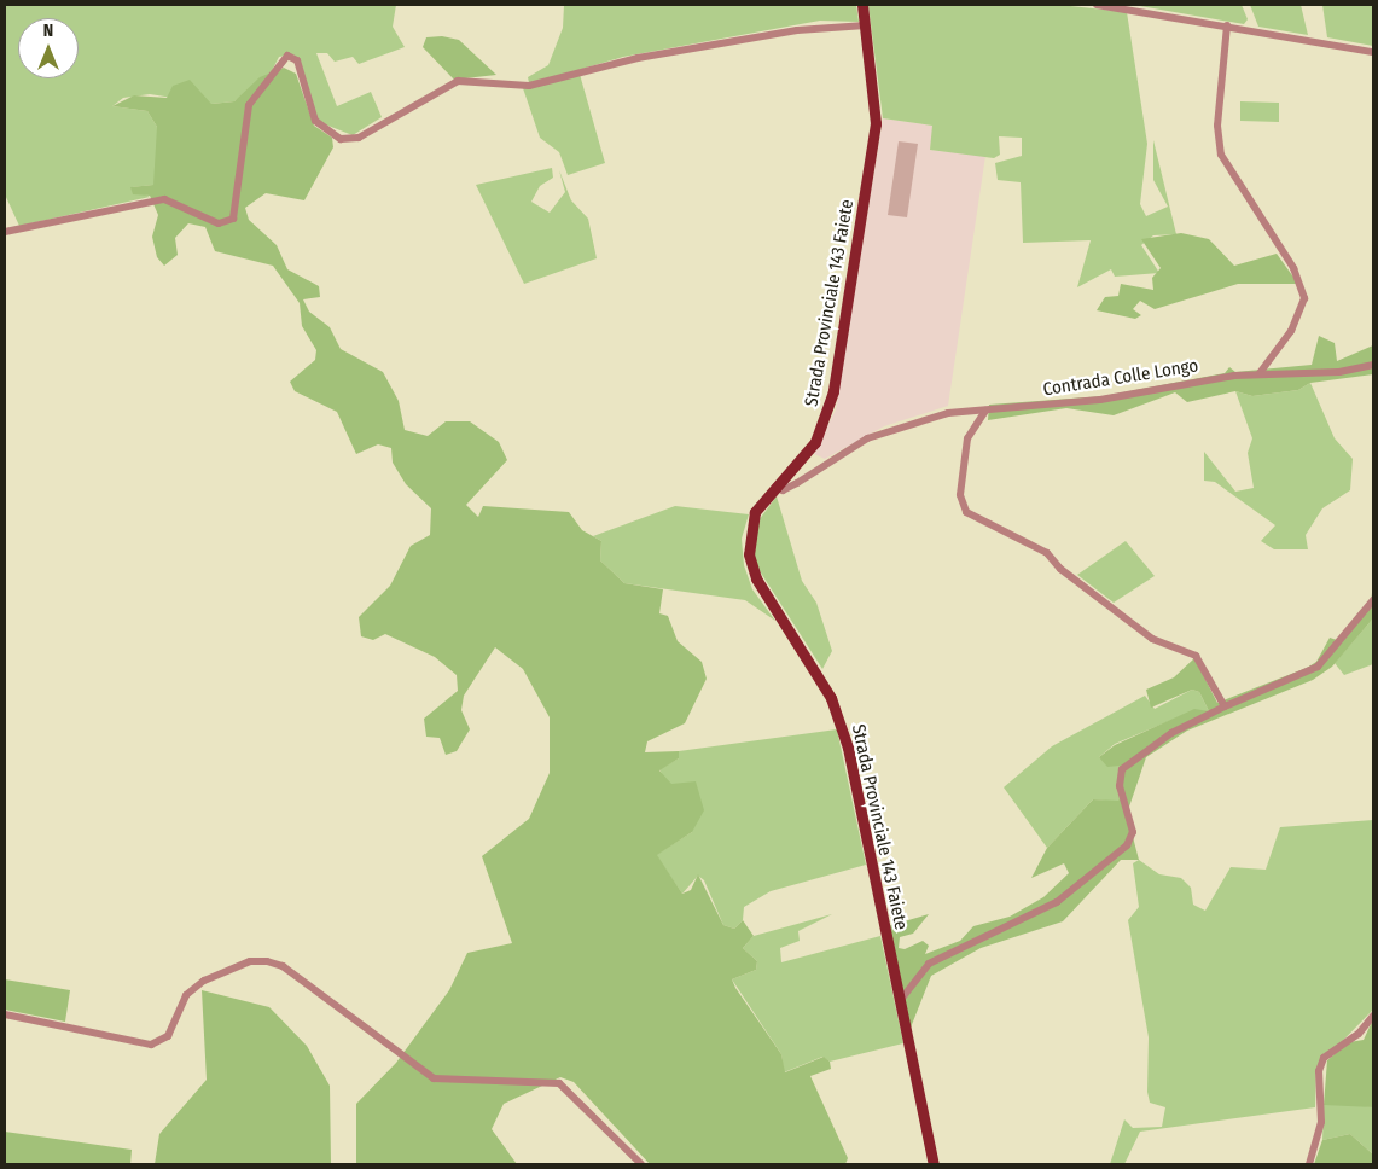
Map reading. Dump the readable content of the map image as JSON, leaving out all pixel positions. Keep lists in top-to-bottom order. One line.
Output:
{"streets":{"main road":["Strada Provinciale 143 Faiete"],"street":["Contrada Colle Longo"]},"crossings":[["Strada Provinciale 143 Faiete","Contrada Colle Longo"]],"north":"top"}
